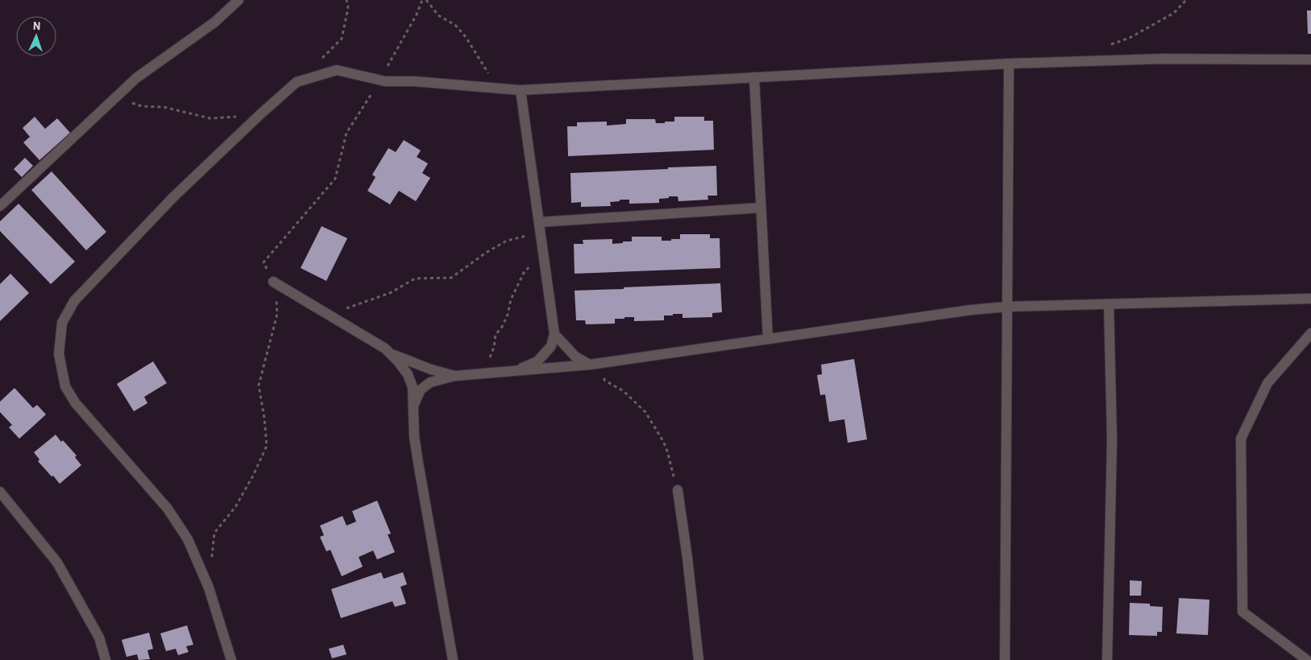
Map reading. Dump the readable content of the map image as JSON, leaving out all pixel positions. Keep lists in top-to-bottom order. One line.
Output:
{"north":"top"}
